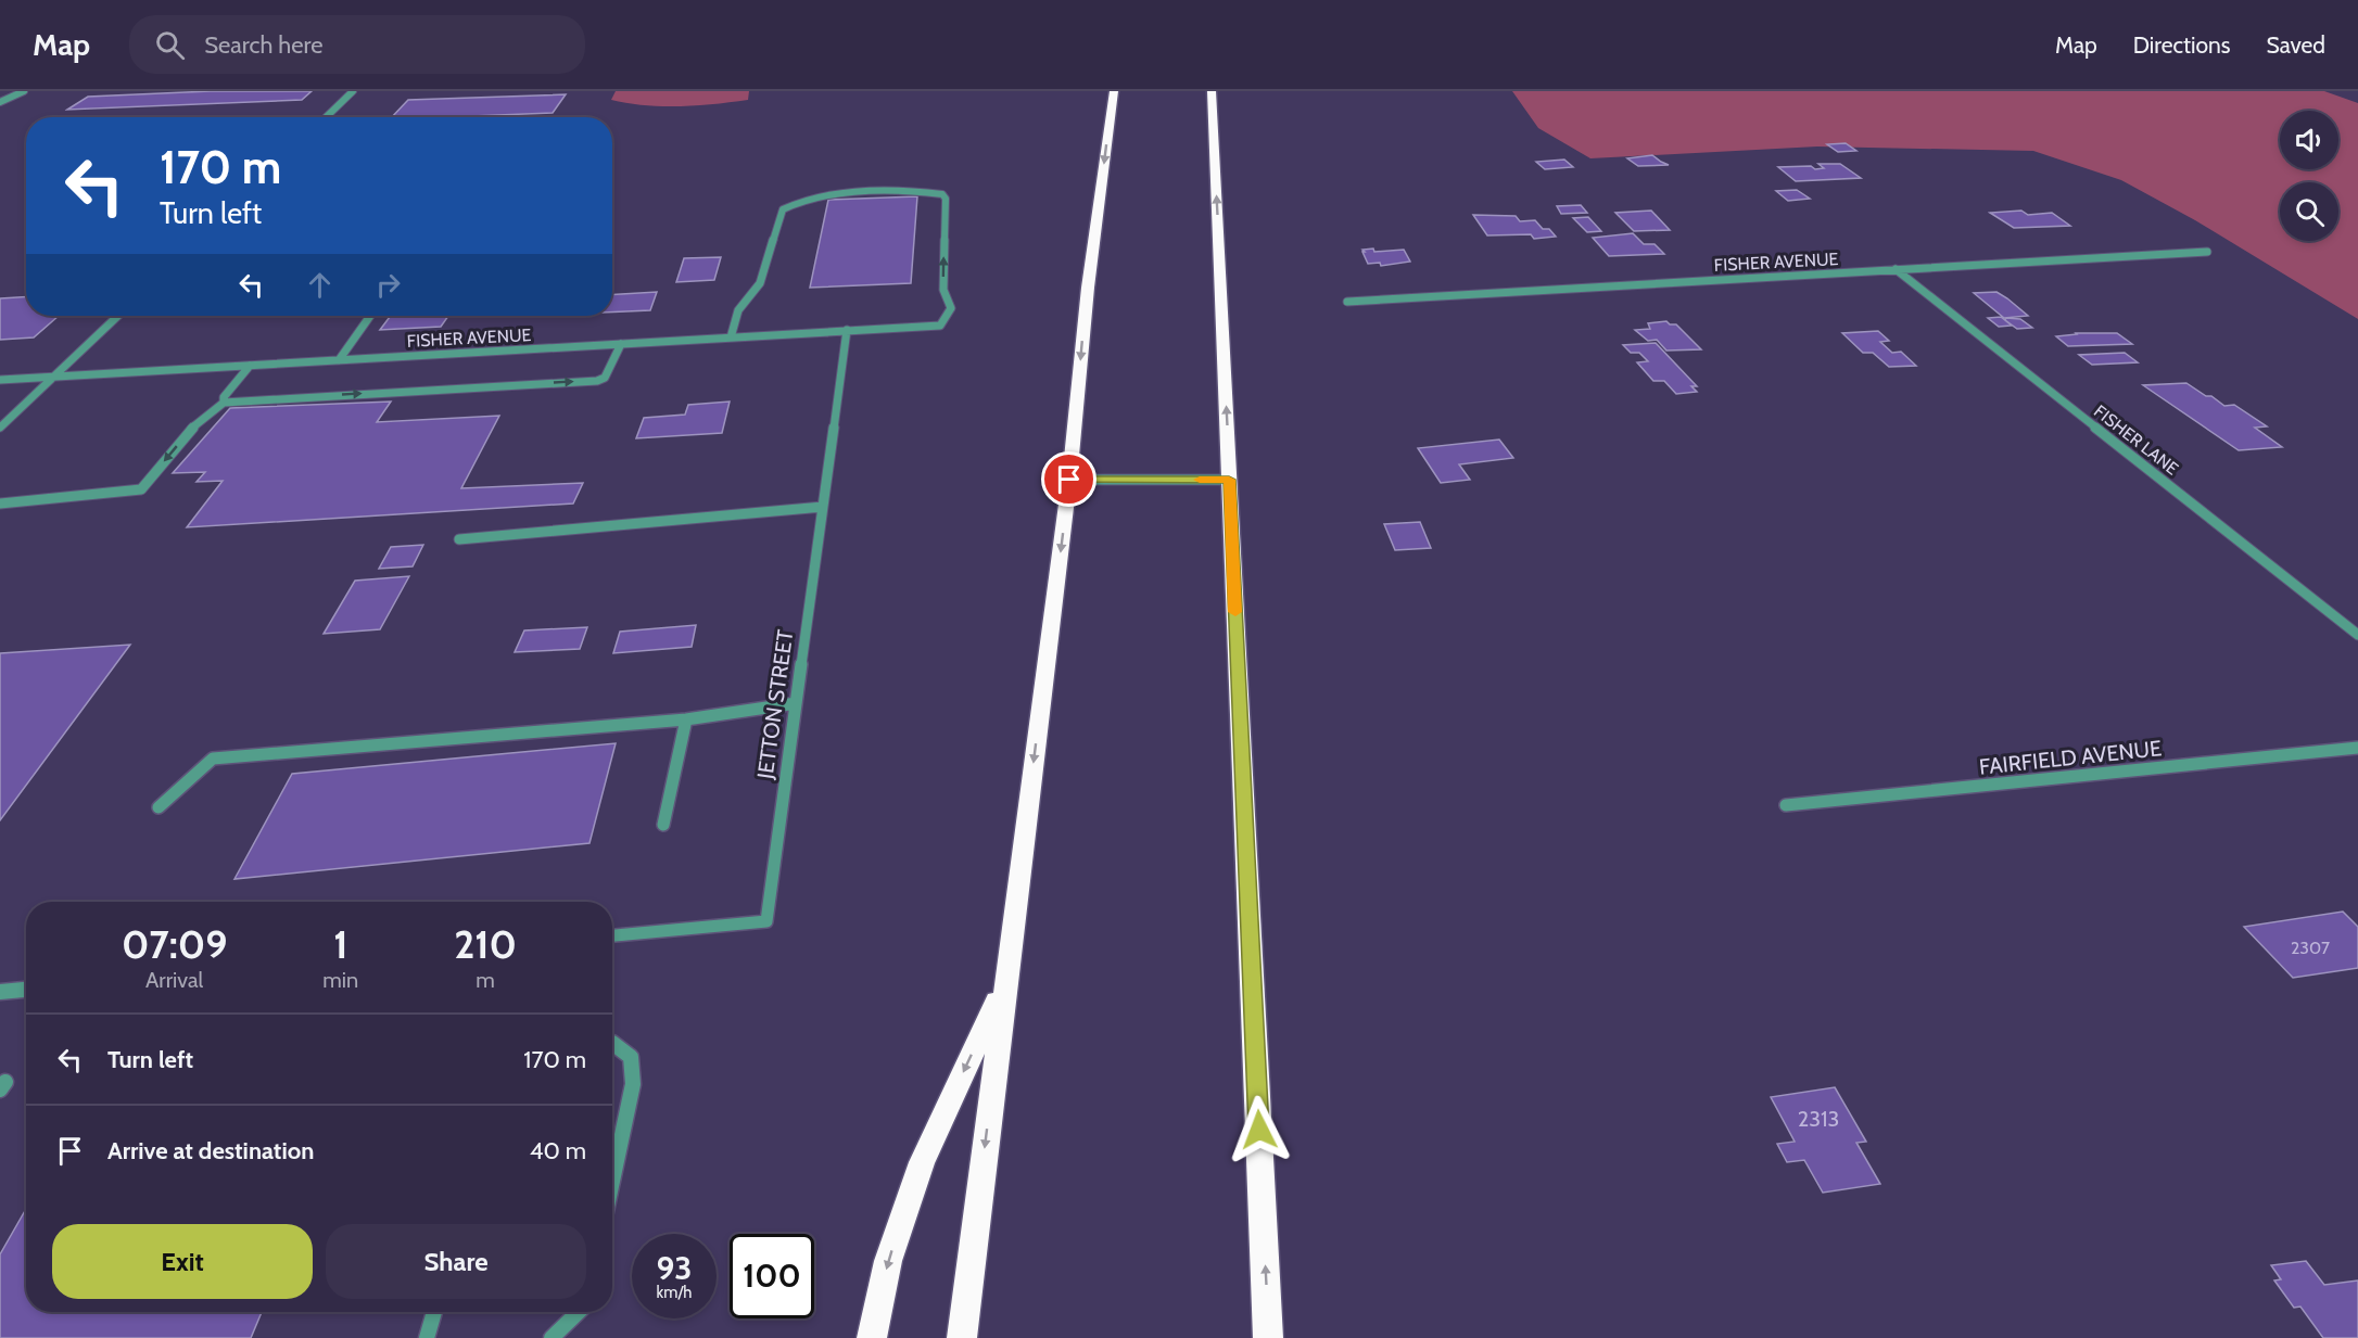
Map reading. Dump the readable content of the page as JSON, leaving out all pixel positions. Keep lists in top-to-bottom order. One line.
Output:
{"streets":{"street":["FISHER AVENUE","FISHER LANE","JETTON STREET","FAIRFIELD AVENUE"]},"crossings":[["FISHER AVENUE","FISHER LANE"],["FISHER AVENUE","JETTON STREET"]],"house_numbers":["2307","2313"],"page":{"header":"Map","search":"Search here","nav":["Map","Directions","Saved"],"turn":["170 m","Turn left"],"eta":["07:09","Arrival","1","min","210","m"],"list":[{"name":"Turn left","value":"170 m"},{"name":"Arrive at destination","value":"40 m"}],"buttons":["Exit","Share"],"speed":"93 km/h","limit":"100"}}
